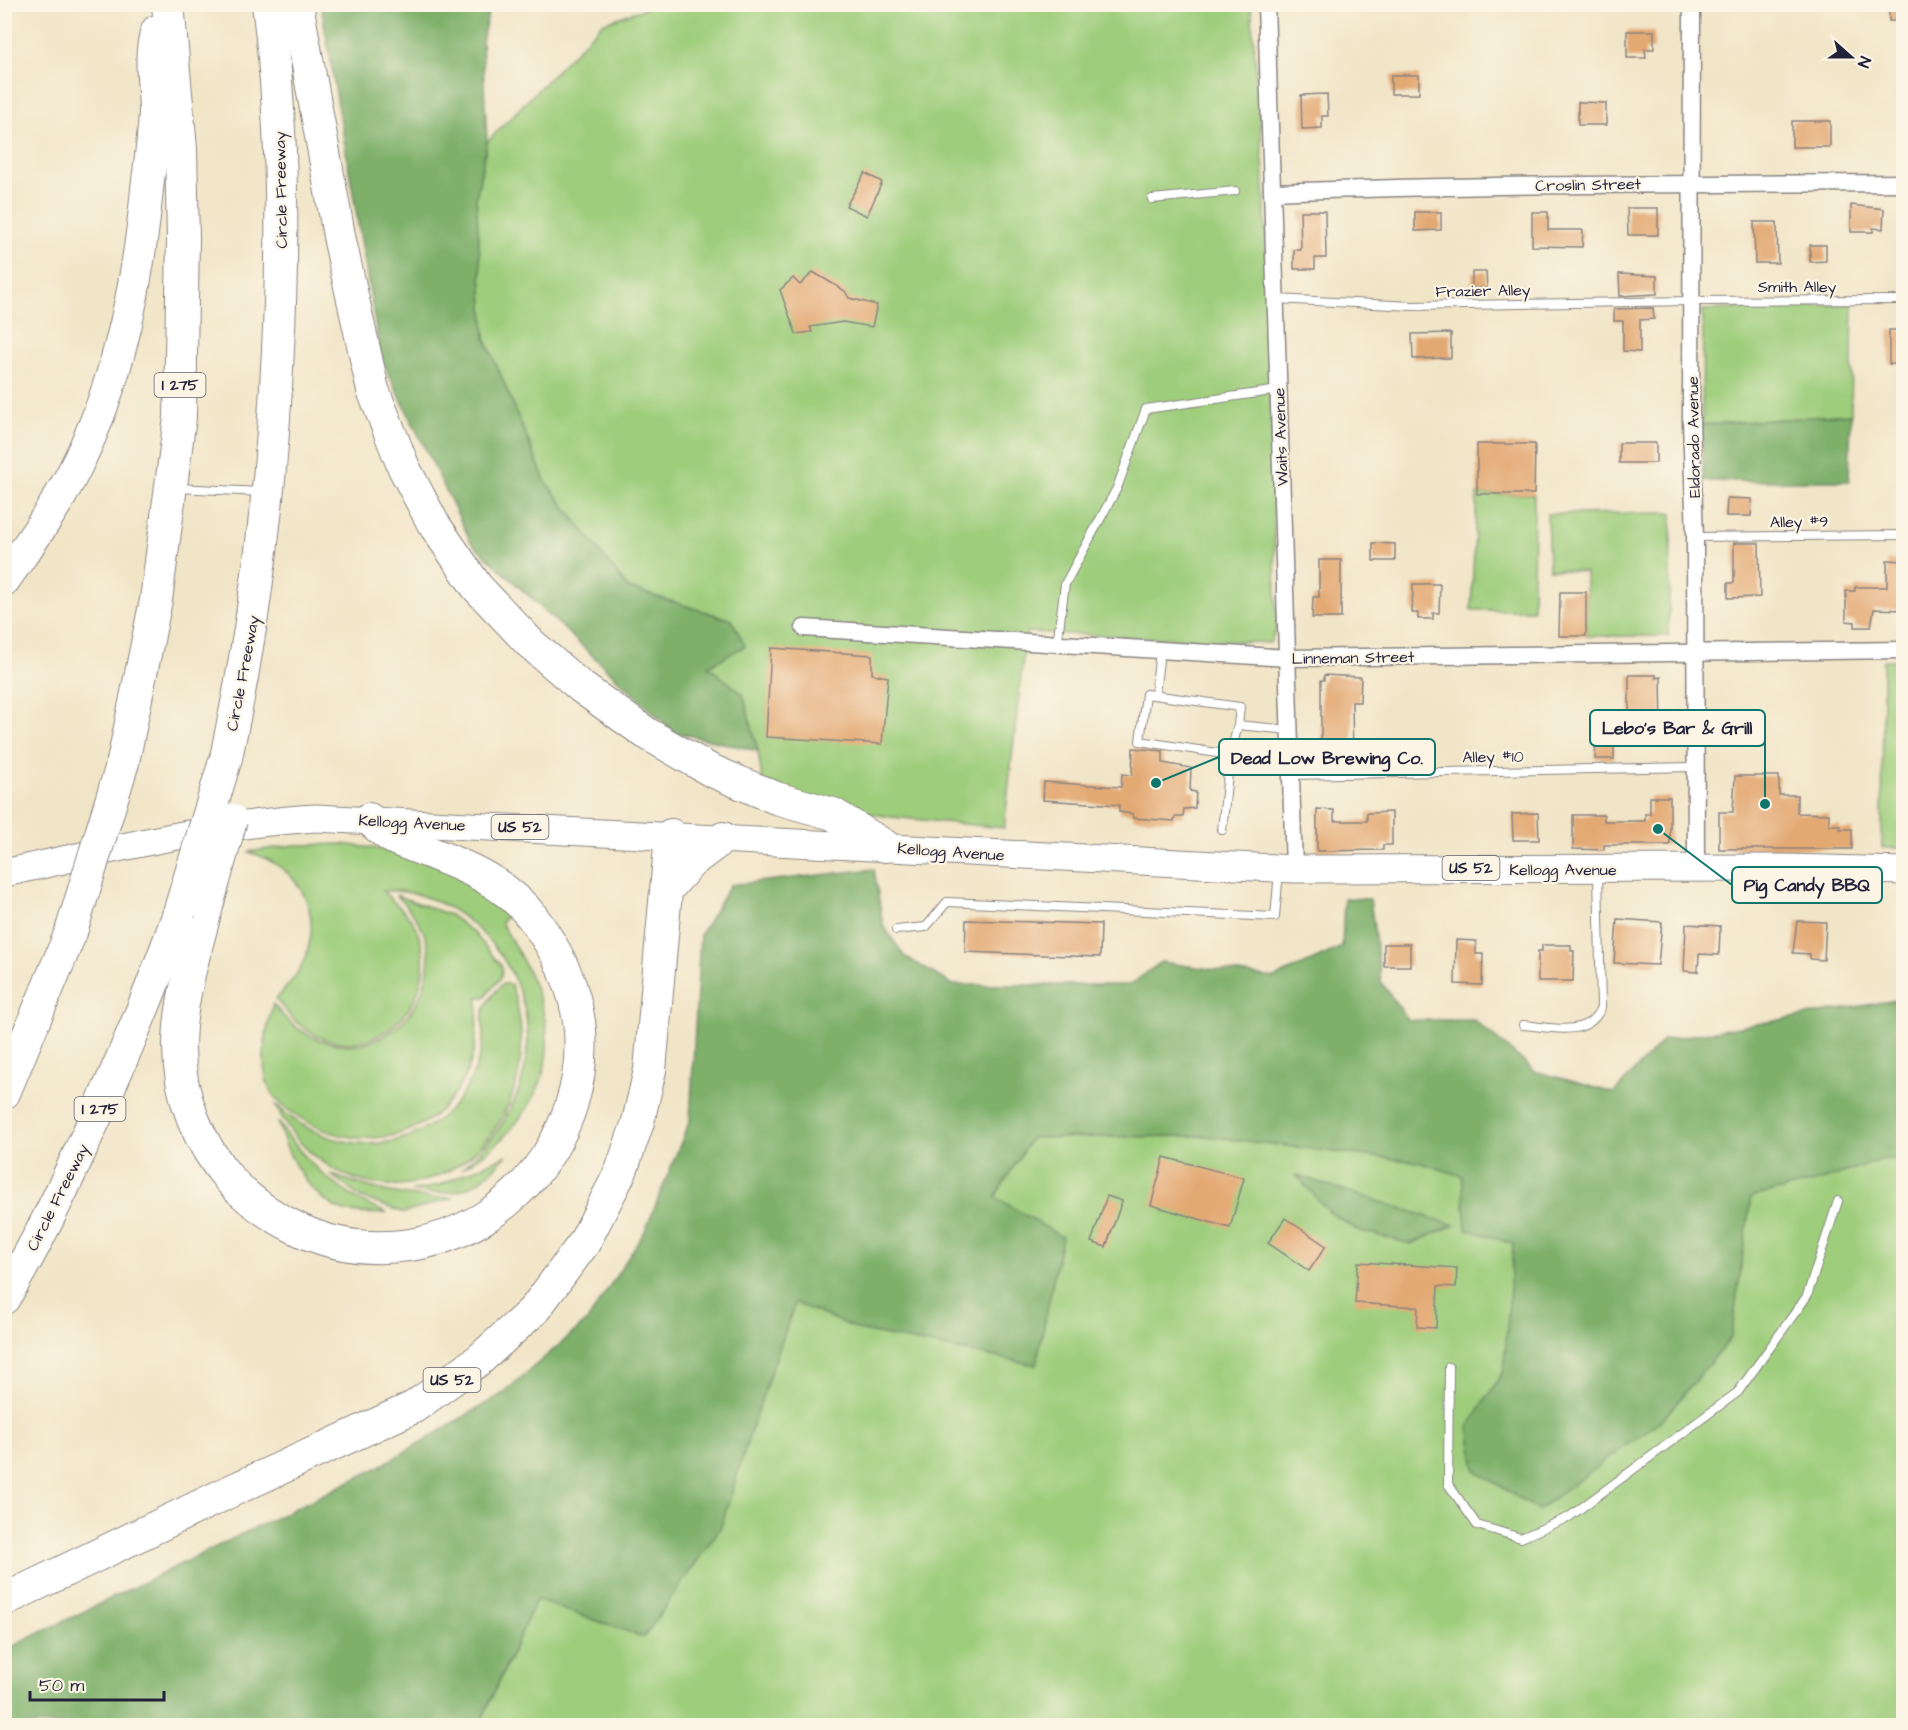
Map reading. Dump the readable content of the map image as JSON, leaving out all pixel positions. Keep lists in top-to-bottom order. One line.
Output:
{"streets":{"highway":["Circle Freeway","I 275","US 52"],"main road":["Kellogg Avenue"],"street":["Croslin Street","Waits Avenue","Eldorado Avenue","Linneman Street"],"lane":["Smith Alley","Frazier Alley","Alley #9","Alley #10"]},"crossings":[["Croslin Street","Waits Avenue"],["Croslin Street","Eldorado Avenue"],["Smith Alley","Frazier Alley"],["Smith Alley","Eldorado Avenue"],["Frazier Alley","Waits Avenue"],["Frazier Alley","Eldorado Avenue"],["Waits Avenue","Linneman Street"],["Waits Avenue","Alley #10"],["Waits Avenue","Kellogg Avenue"],["Eldorado Avenue","Alley #9"],["Eldorado Avenue","Linneman Street"],["Eldorado Avenue","Alley #10"],["Eldorado Avenue","Kellogg Avenue"],["Kellogg Avenue","US 52"]],"places":["Dead Low Brewing Co.","Lebo's Bar & Grill","Pig Candy BBQ"],"scale_bar":"50 m","north":"right"}
